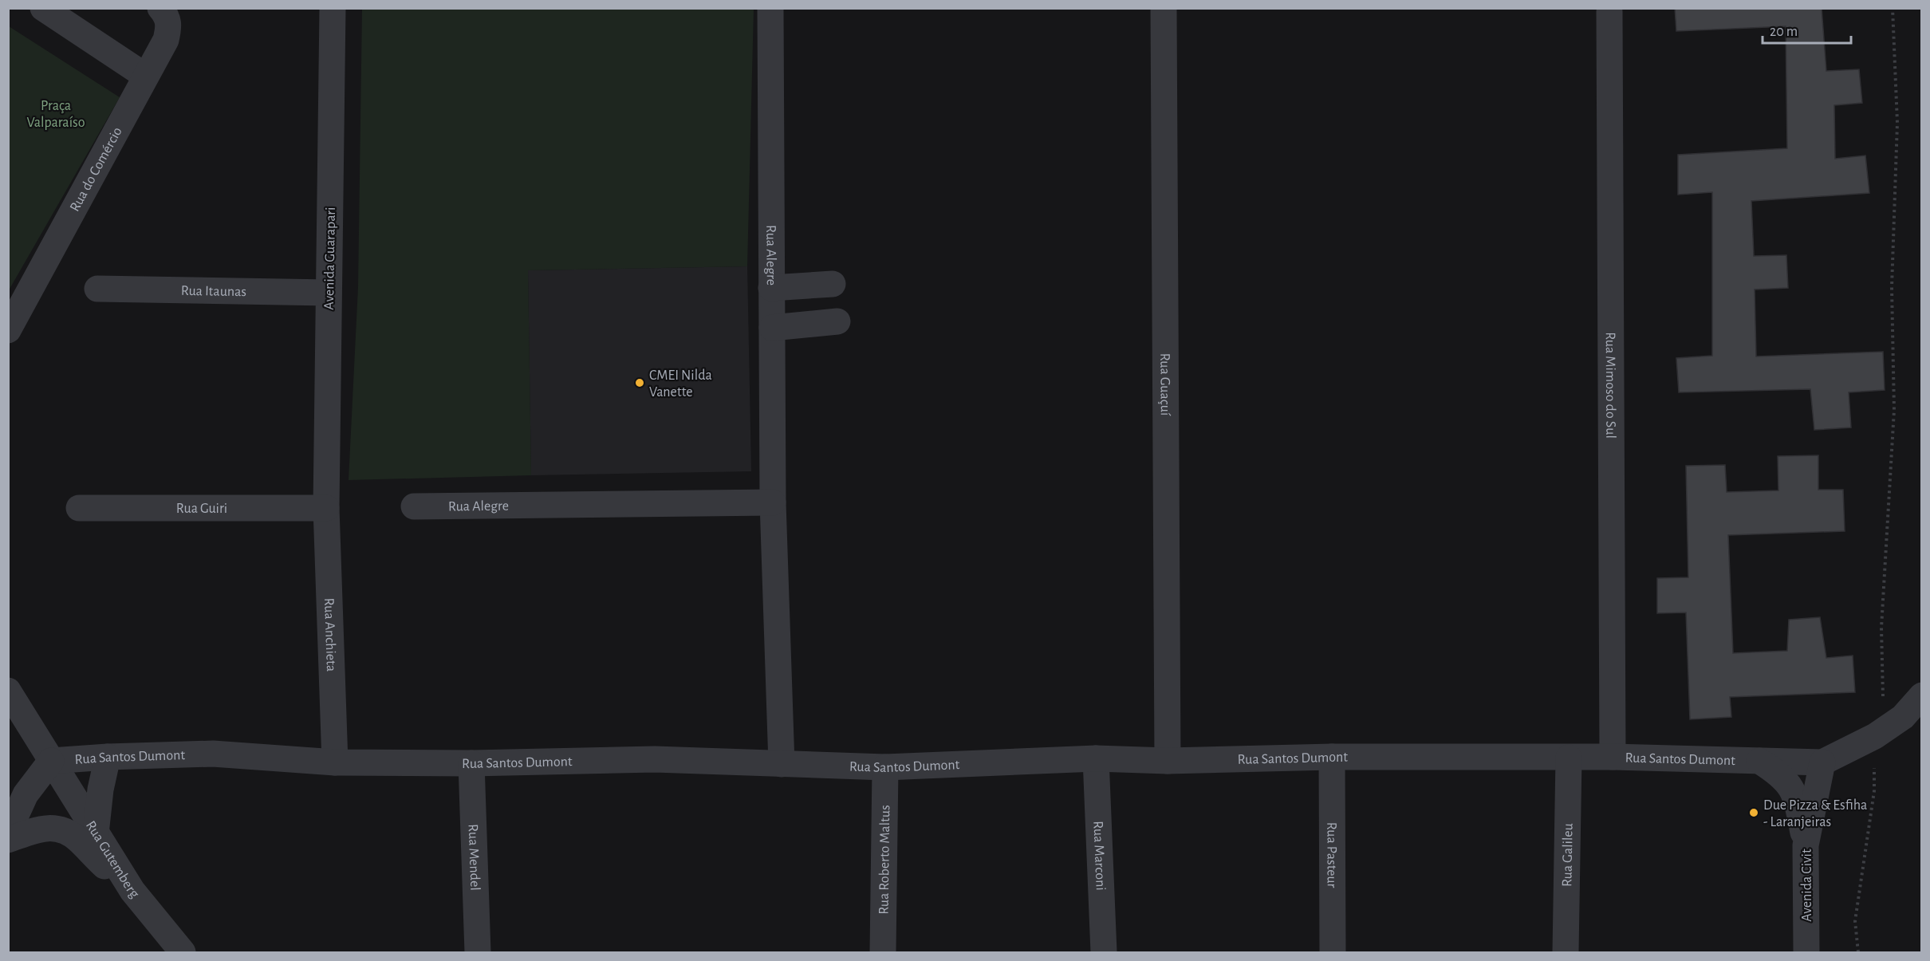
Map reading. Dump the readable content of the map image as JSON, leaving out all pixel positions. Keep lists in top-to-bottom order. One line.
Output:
{"streets":{"street":["Rua do Comércio","Rua Alegre","Avenida Guarapari","Rua Itaunas","Rua Guaçuí","Rua Mimoso do Sul","Rua Guiri","Rua Anchieta","Rua Santos Dumont","Rua Pasteur","Rua Galileu","Rua Marconi","Rua Mendel","Rua Gutemberg","Rua Roberto Maltus","Avenida Civit"]},"crossings":[["Rua Alegre","Rua Santos Dumont"],["Avenida Guarapari","Rua Itaunas"],["Avenida Guarapari","Rua Guiri"],["Avenida Guarapari","Rua Anchieta"],["Rua Guaçuí","Rua Santos Dumont"],["Rua Mimoso do Sul","Rua Santos Dumont"],["Rua Guiri","Rua Anchieta"],["Rua Anchieta","Rua Santos Dumont"],["Rua Santos Dumont","Rua Pasteur"],["Rua Santos Dumont","Rua Galileu"],["Rua Santos Dumont","Rua Marconi"],["Rua Santos Dumont","Rua Mendel"],["Rua Santos Dumont","Rua Gutemberg"],["Rua Santos Dumont","Rua Roberto Maltus"],["Rua Santos Dumont","Avenida Civit"]],"parks":["Praça Valparaíso"],"places":["CMEI Nilda Vanette","Due Pizza & Esfiha - Laranjeiras"],"scale_bar":"20 m"}
